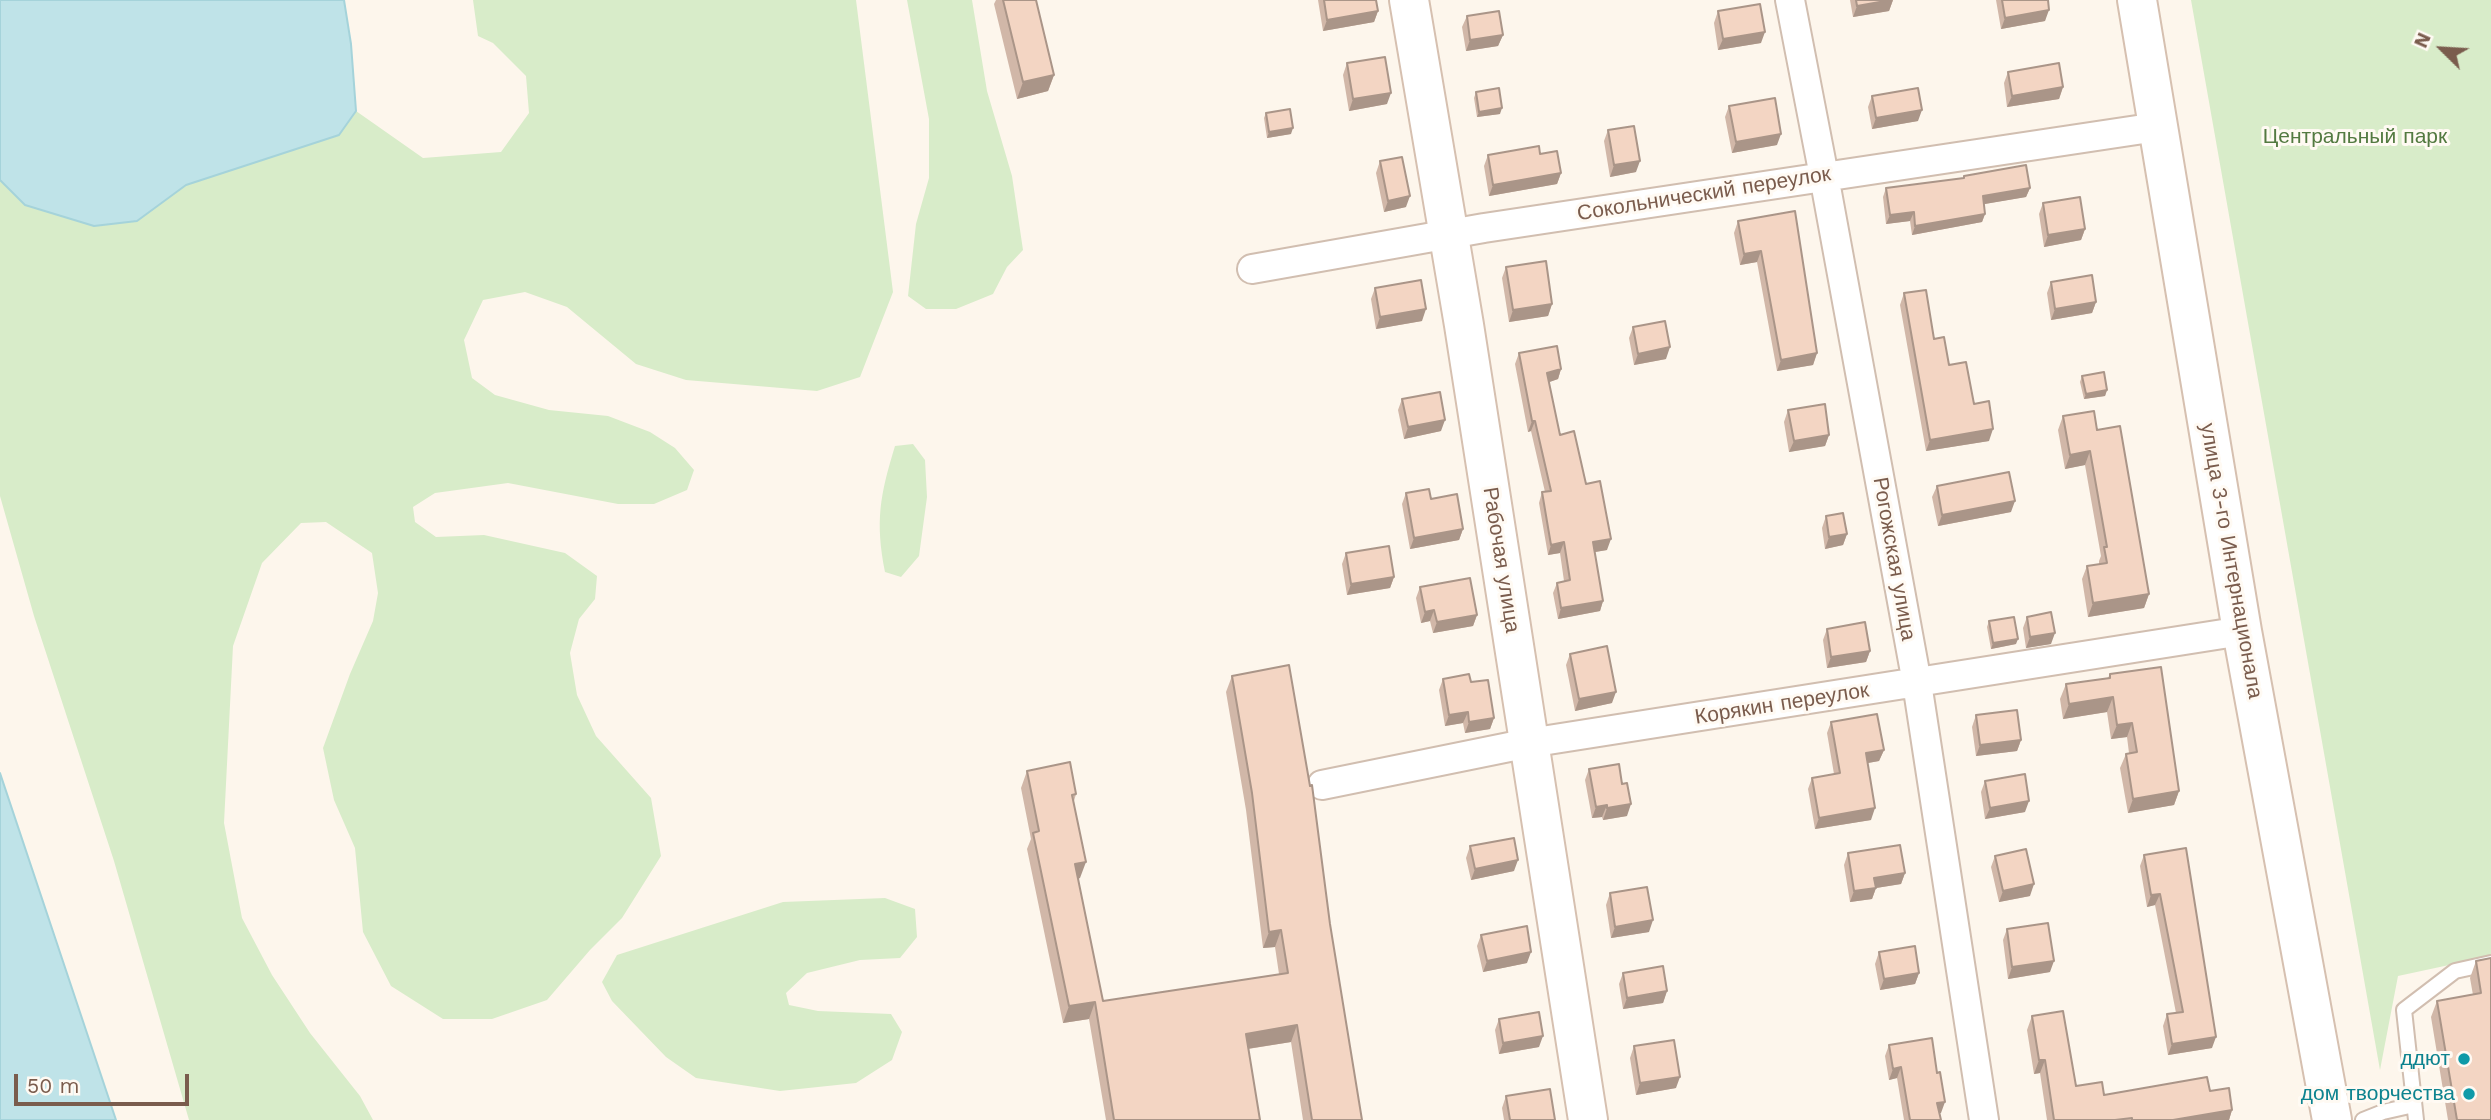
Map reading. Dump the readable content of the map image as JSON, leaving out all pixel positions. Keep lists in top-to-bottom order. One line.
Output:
{"streets":{"main road":["Рабочая улица","улица 3-го Интернационала"],"street":["Сокольнический переулок","Рогожская улица","Корякин переулок"]},"crossings":[["Сокольнический переулок","Рогожская улица"],["Сокольнический переулок","Рабочая улица"],["Сокольнический переулок","улица 3-го Интернационала"],["Рогожская улица","Корякин переулок"],["Рабочая улица","Корякин переулок"],["улица 3-го Интернационала","Корякин переулок"]],"parks":["Центральный парк"],"places":["ддют","дом творчества"],"scale_bar":"50 m","north":"top left"}
